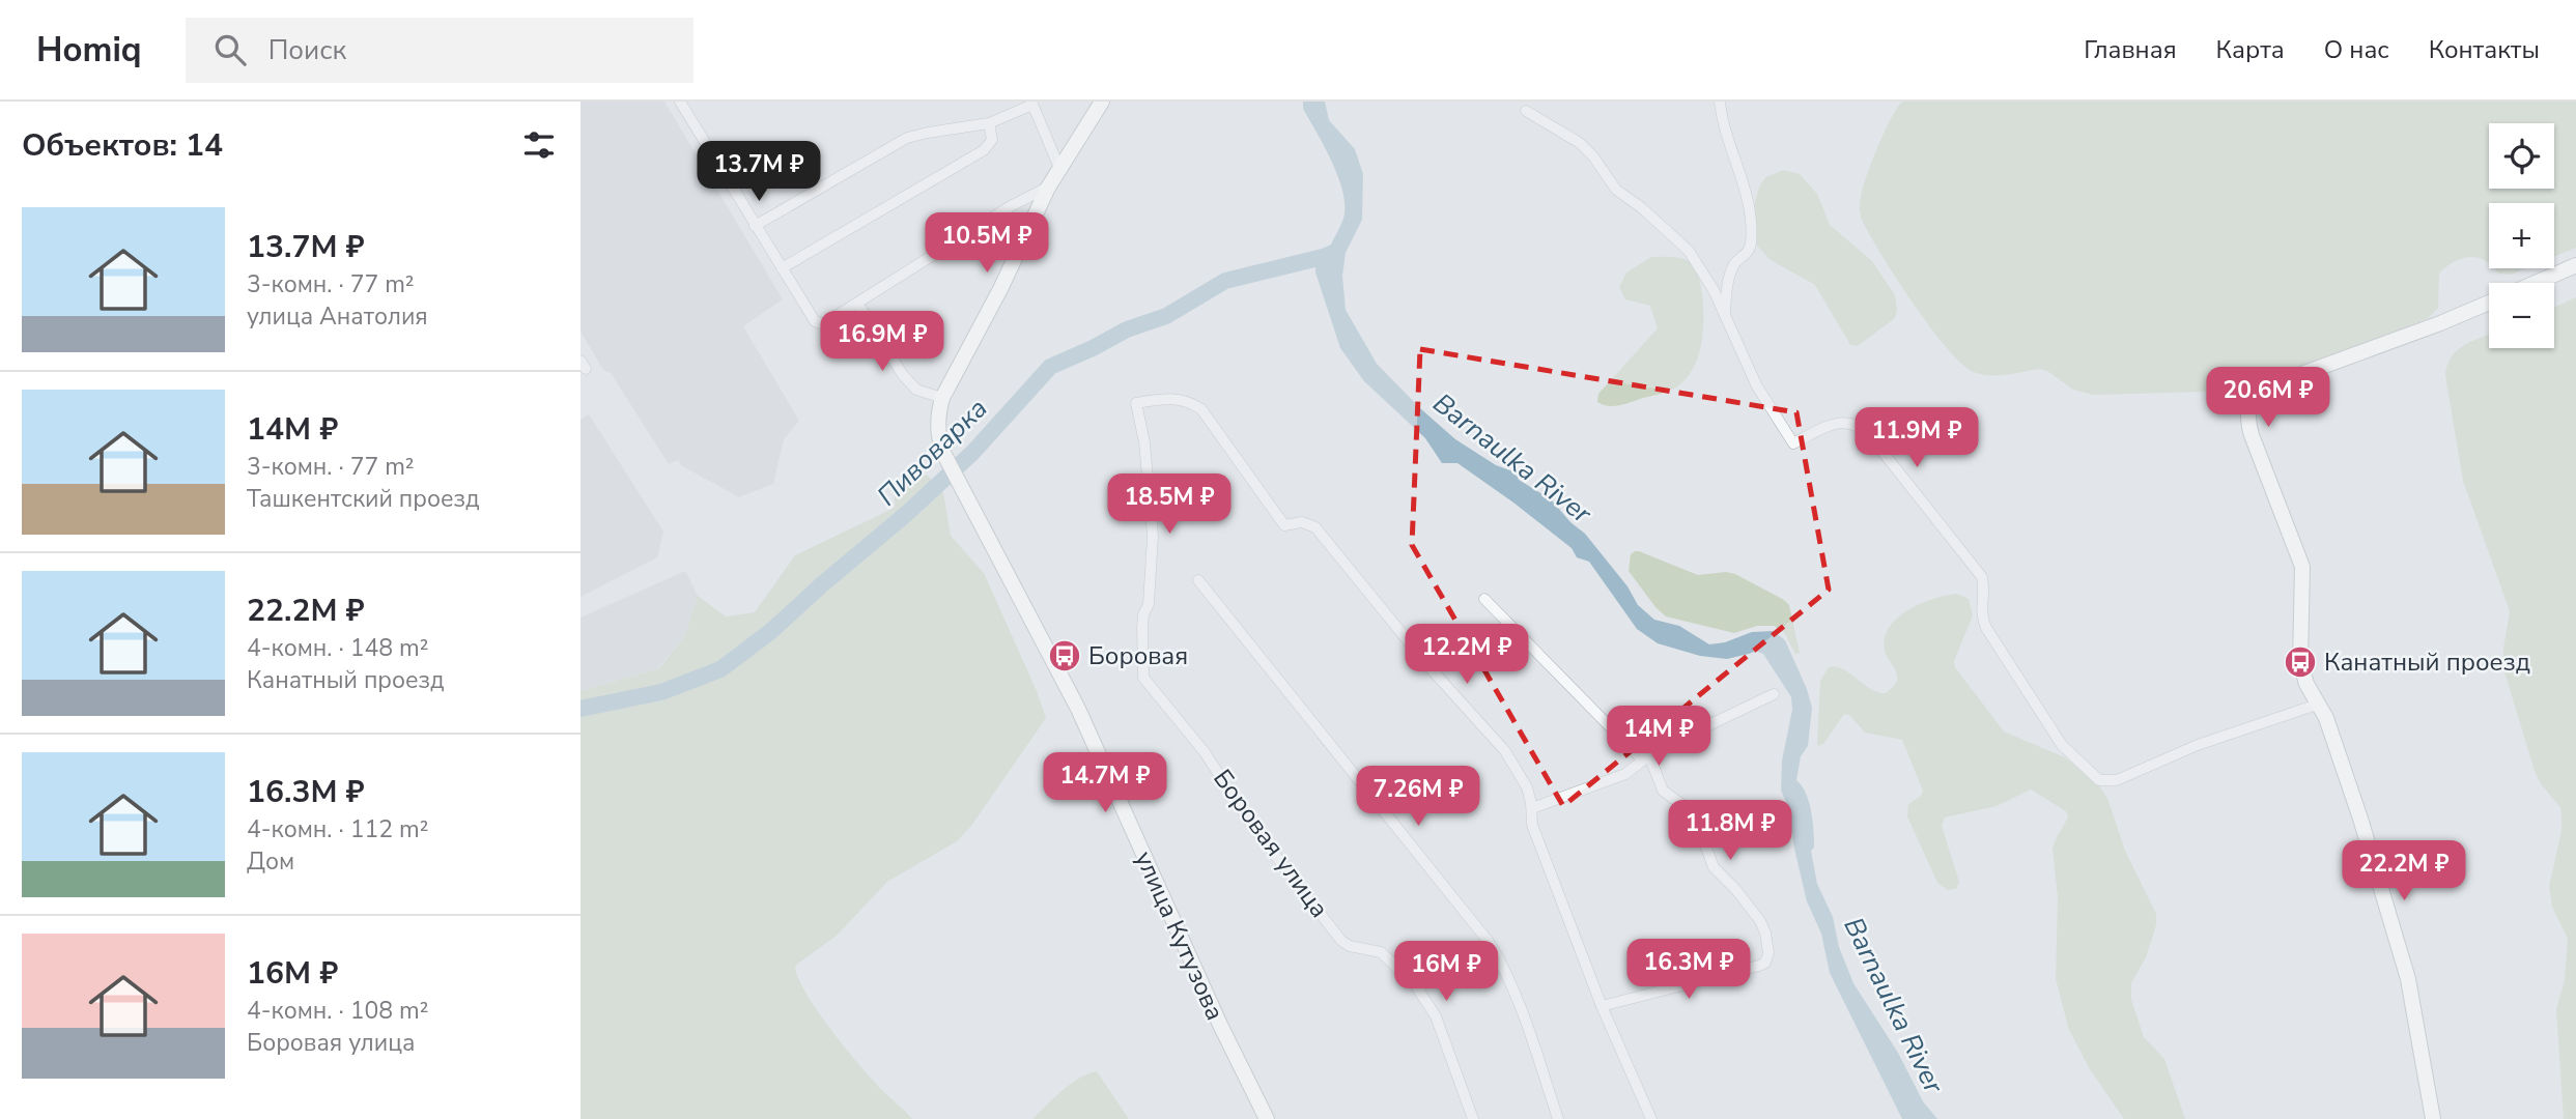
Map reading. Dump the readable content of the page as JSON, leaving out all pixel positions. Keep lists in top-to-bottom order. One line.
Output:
{"streets":{"main road":["улица Кутузова"],"street":["Боровая улица"]},"water":["Пивоварка","Barnaulka River"],"places":{"bus stop":["Боровая","Канатный проезд"]},"page":{"header":"Homiq","search":"Поиск","nav":["Главная","Карта","О нас","Контакты"],"heading":"Объектов: 14","map_buttons":["+","−"],"price":["13.7M ₽","10.5M ₽","16.9M ₽","20.6M ₽","11.9M ₽","18.5M ₽","12.2M ₽","14M ₽","14.7M ₽","7.26M ₽","11.8M ₽","22.2M ₽","16.3M ₽","16M ₽"],"list":[{"name":"13.7M ₽","note":"3-комн. · 77 m² · улица Анатолия"},{"name":"14M ₽","note":"3-комн. · 77 m² · Ташкентский проезд"},{"name":"22.2M ₽","note":"4-комн. · 148 m² · Канатный проезд"},{"name":"16.3M ₽","note":"4-комн. · 112 m² · Дом"},{"name":"16M ₽","note":"4-комн. · 108 m² · Боровая улица"}]}}
